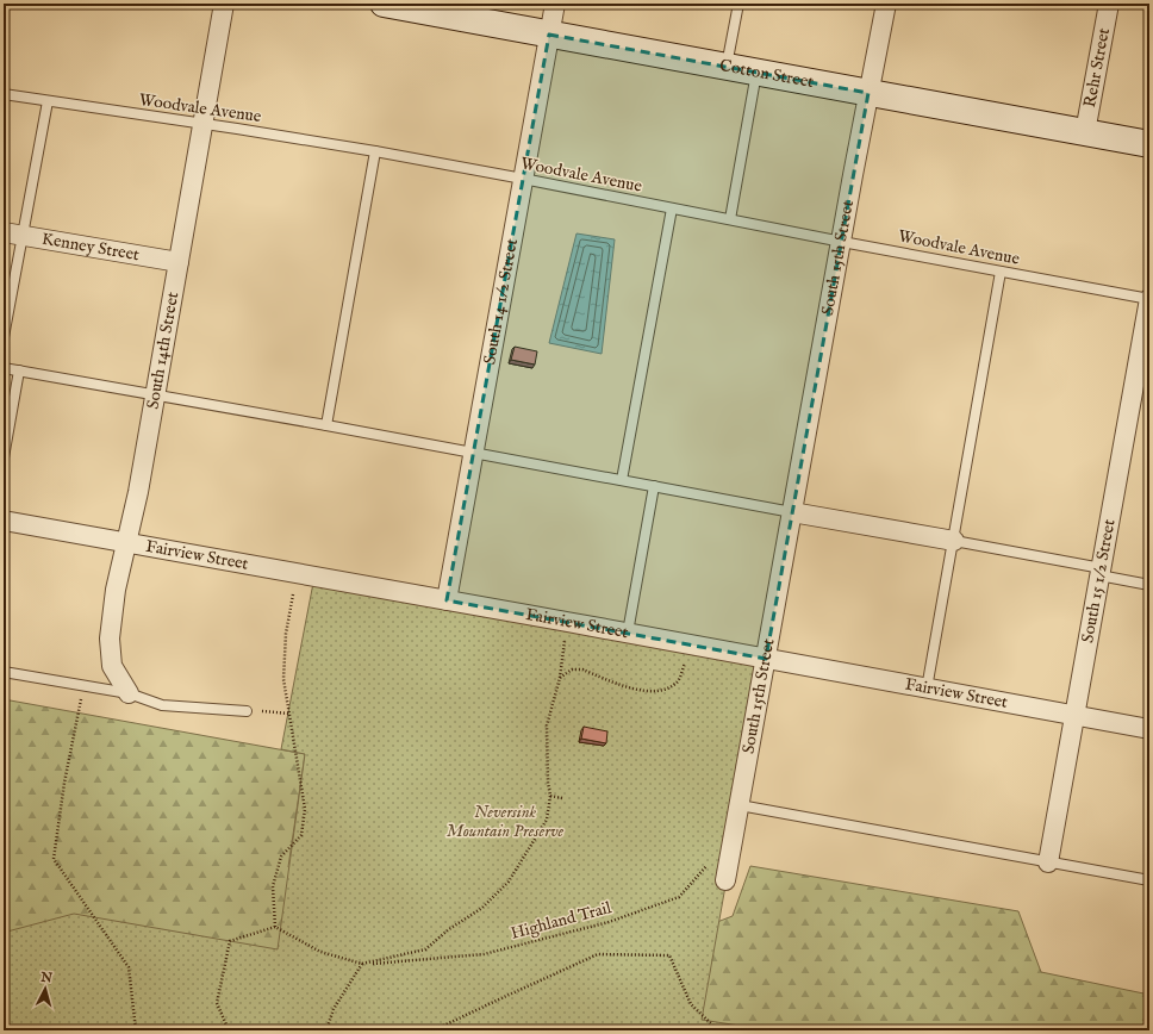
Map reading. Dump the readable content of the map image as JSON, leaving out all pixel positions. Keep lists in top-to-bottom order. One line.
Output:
{"streets":{"street":["Rehr Street","Cotton Street","Kenney Street","South 15th Street","South 14 1/2 Street","South 14th Street","Fairview Street","South 15 1/2 Street"],"lane":["Woodvale Avenue"],"path":["Highland Trail"]},"crossings":[["Rehr Street","Cotton Street"],["Cotton Street","South 15th Street"],["Cotton Street","South 14 1/2 Street"],["Woodvale Avenue","South 15th Street"],["Woodvale Avenue","South 14 1/2 Street"],["Woodvale Avenue","South 14th Street"],["Woodvale Avenue","South 15 1/2 Street"],["Kenney Street","South 14th Street"],["South 15th Street","Fairview Street"],["South 14 1/2 Street","Fairview Street"],["South 14th Street","Fairview Street"],["Fairview Street","South 15 1/2 Street"]],"parks":["Neversink Mountain Preserve"],"north":"top"}
